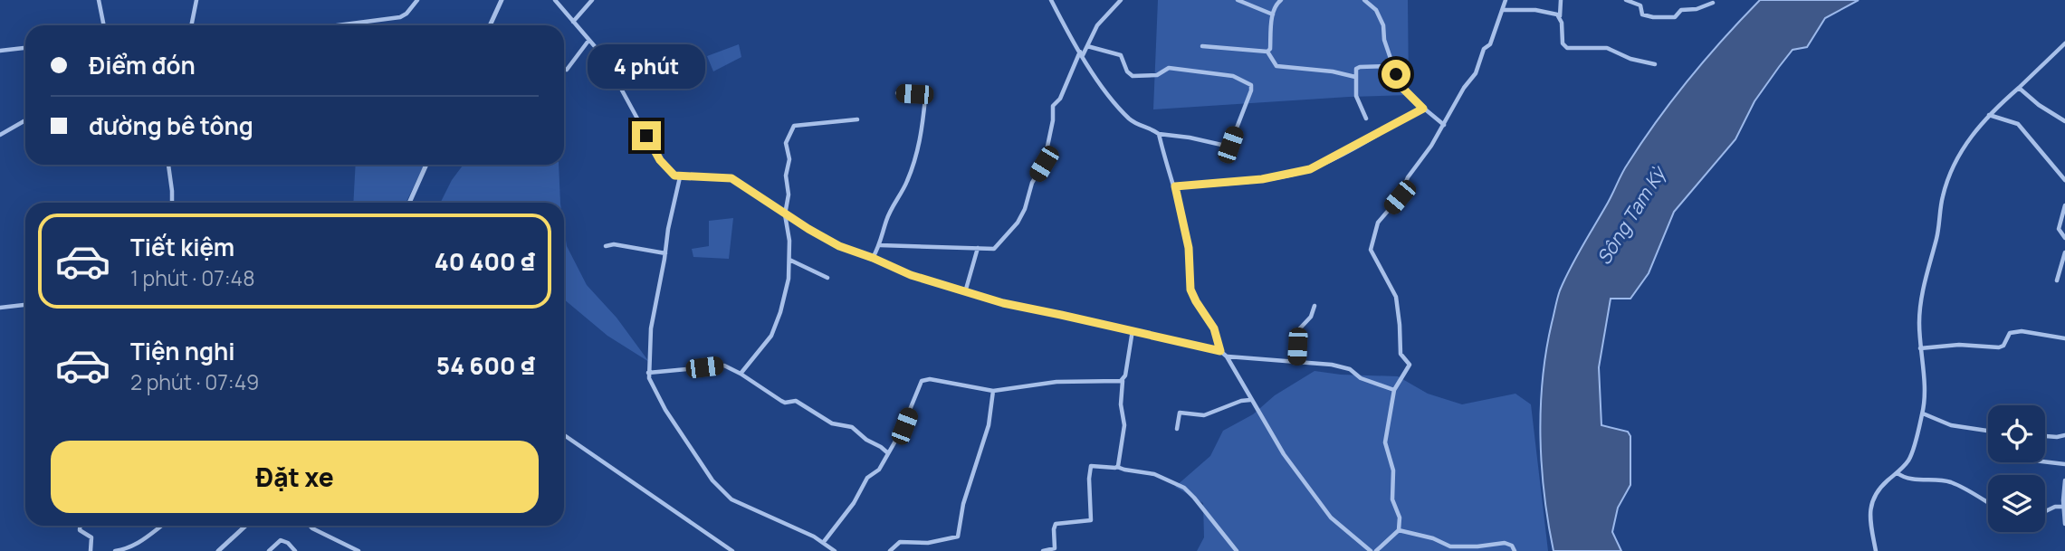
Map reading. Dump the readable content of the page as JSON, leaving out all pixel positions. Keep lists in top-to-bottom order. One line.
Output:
{"water":["Sông Tam Kỳ"],"page":{"banner":["Điểm đón","đường bê tông"],"bubble":"4 phút","list":[{"name":"Tiết kiệm","note":"1 phút · 07:48","value":"40 400 ₫"},{"name":"Tiện nghi","note":"2 phút · 07:49","value":"54 600 ₫"}],"buttons":"Đặt xe"}}
